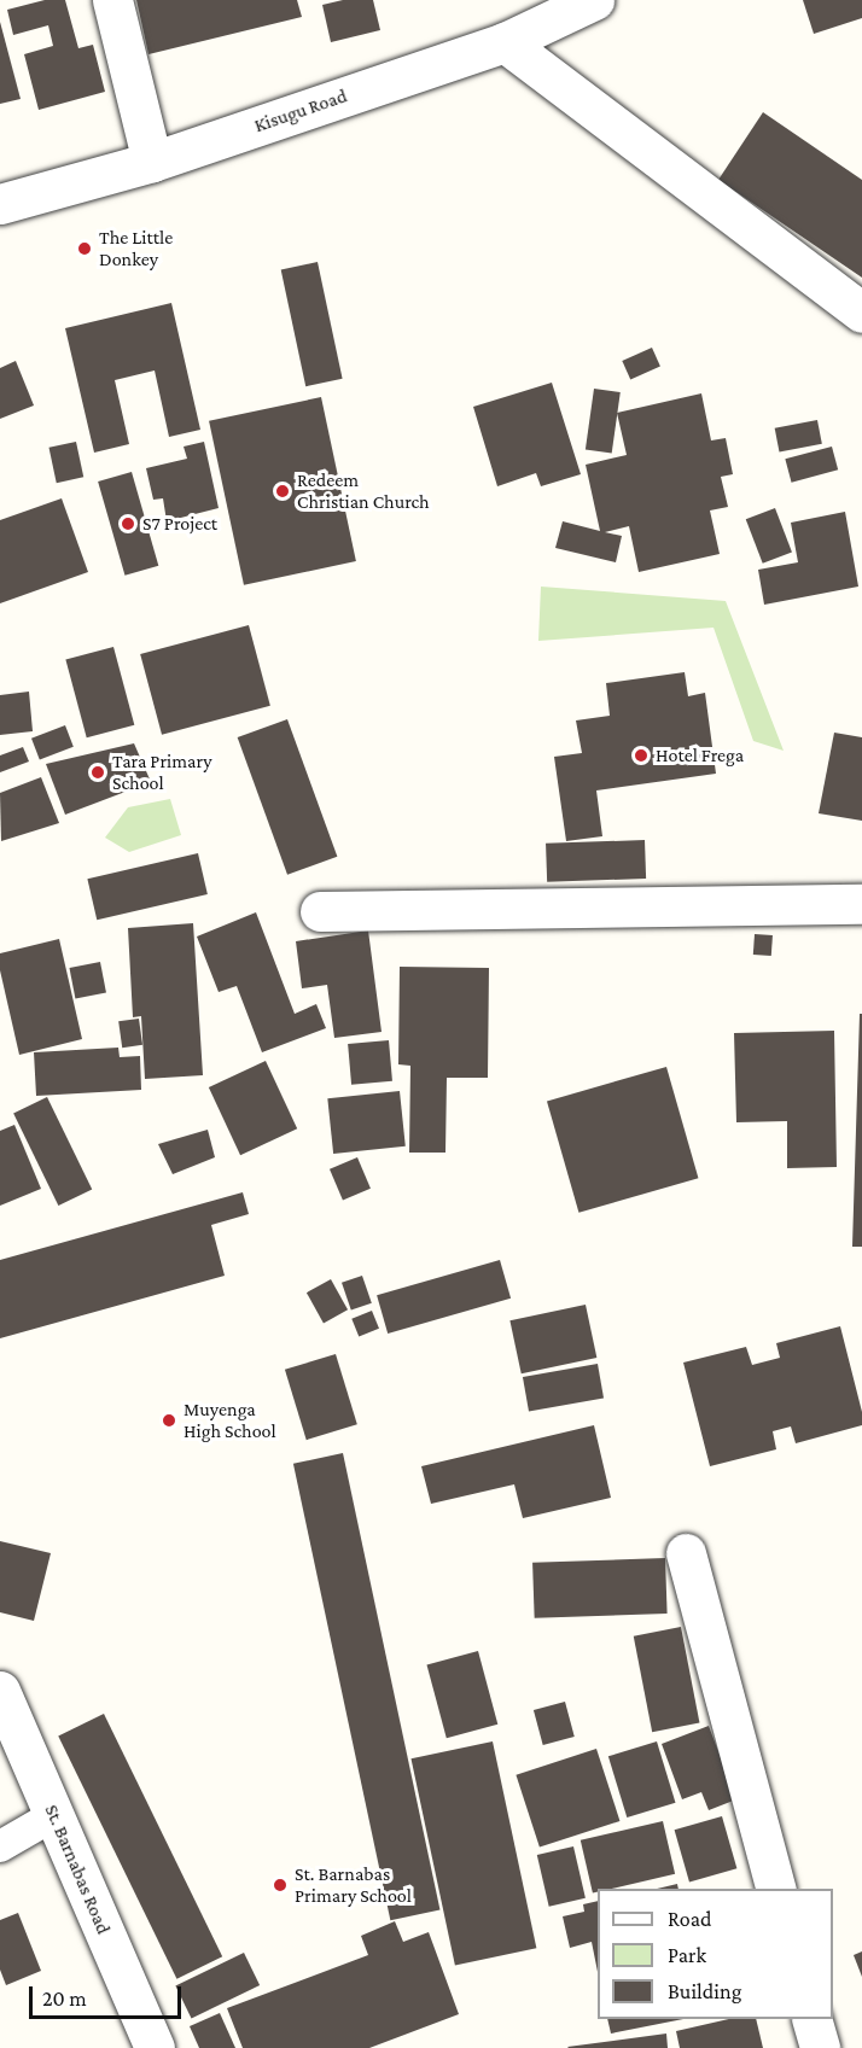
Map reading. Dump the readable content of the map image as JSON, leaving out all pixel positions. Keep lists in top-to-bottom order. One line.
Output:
{"streets":{"street":["Kisugu Road","St. Barnabas Road"]},"places":["The Little Donkey","Redeem Christian Church","S7 Project","Hotel Frega","Tara Primary School","Muyenga High School","St. Barnabas Primary School"],"legend":["Road","Park","Building"],"scale_bar":"20 m"}
